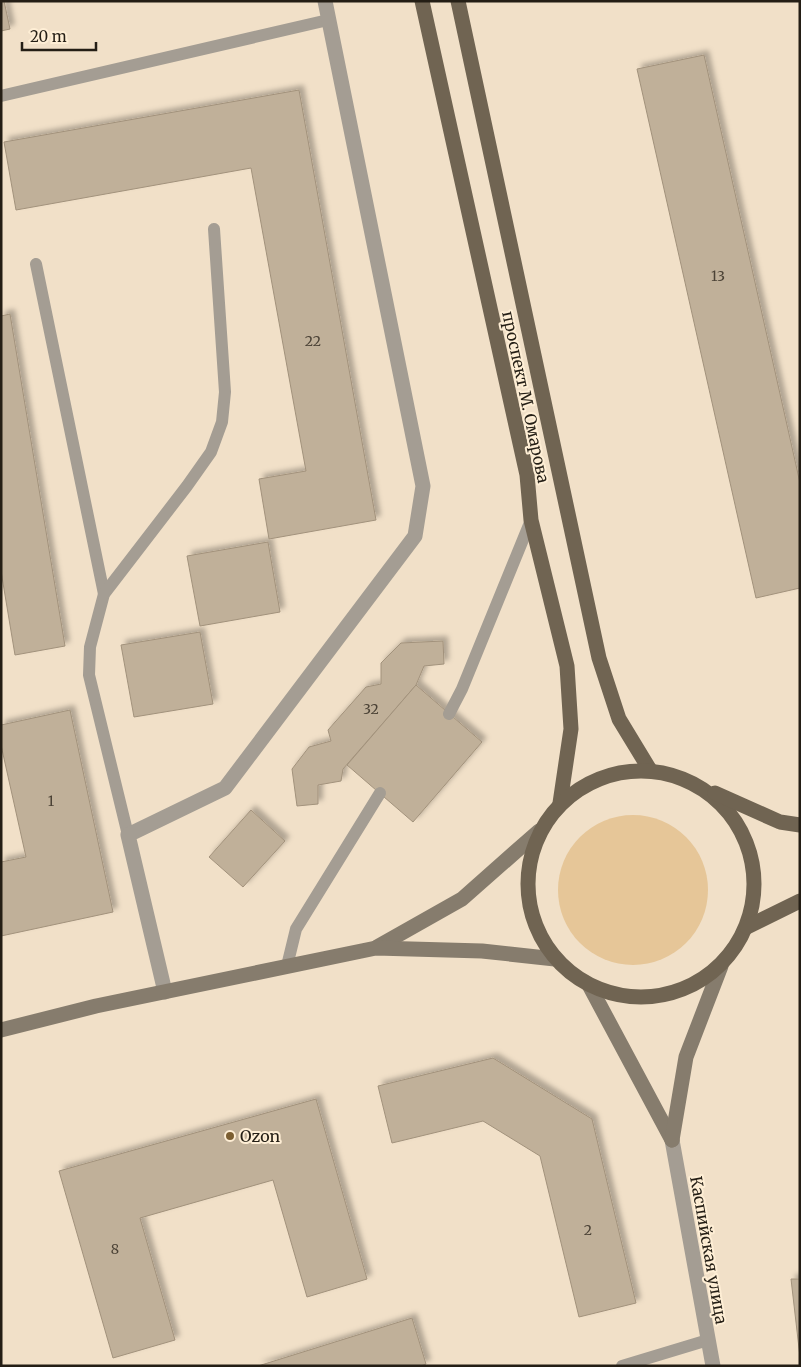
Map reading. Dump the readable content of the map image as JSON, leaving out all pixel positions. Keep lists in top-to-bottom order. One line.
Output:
{"streets":{"main road":["проспект М. Омарова"],"street":["Каспийская улица"]},"places":["Ozon"],"house_numbers":["13","22","32","1","2","8"],"scale_bar":"20 m"}
